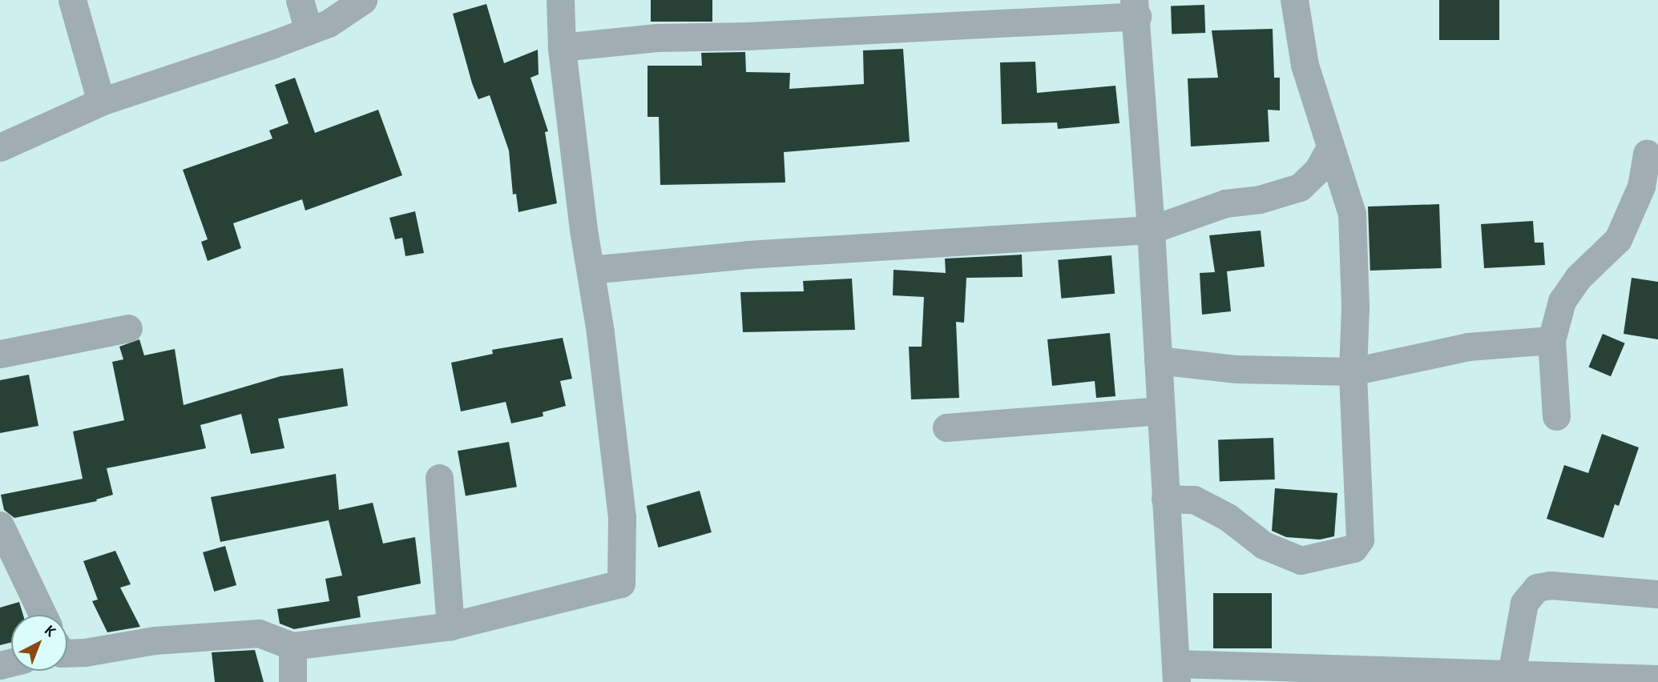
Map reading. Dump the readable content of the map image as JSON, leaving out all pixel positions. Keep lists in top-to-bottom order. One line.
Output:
{"north":"top right"}
